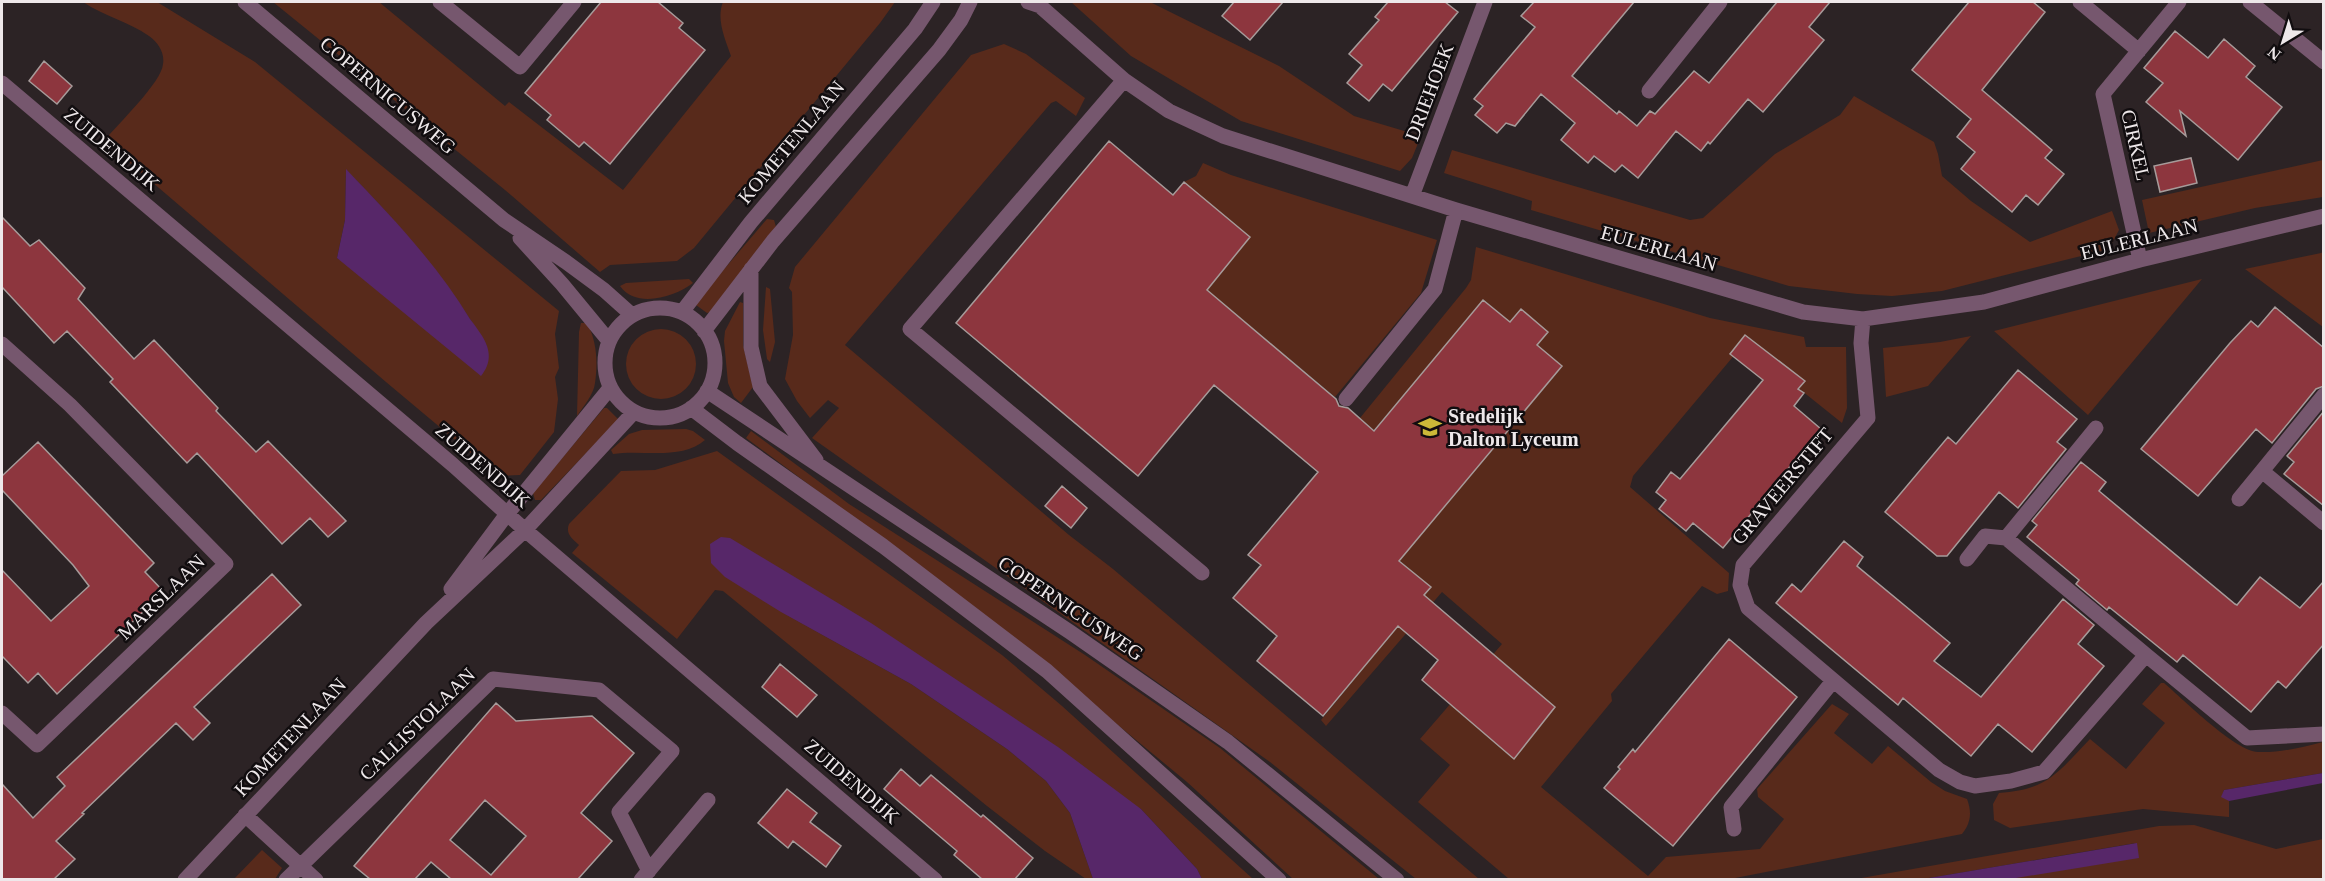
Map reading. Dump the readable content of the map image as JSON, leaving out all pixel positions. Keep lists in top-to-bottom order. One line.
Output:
{"streets":{"street":["DRIEHOEK","COPERNICUSWEG","KOMETENLAAN","CIRKEL","ZUIDENDIJK","EULERLAAN","GRAVEERSTIFT","MARSLAAN","CALLISTOLAAN"]},"crossings":[["DRIEHOEK","EULERLAAN"],["COPERNICUSWEG","KOMETENLAAN"],["KOMETENLAAN","ZUIDENDIJK"],["CIRKEL","EULERLAAN"],["EULERLAAN","GRAVEERSTIFT"]],"places":{"school or university":["Stedelijk Dalton Lyceum"]},"north":"bottom left"}
